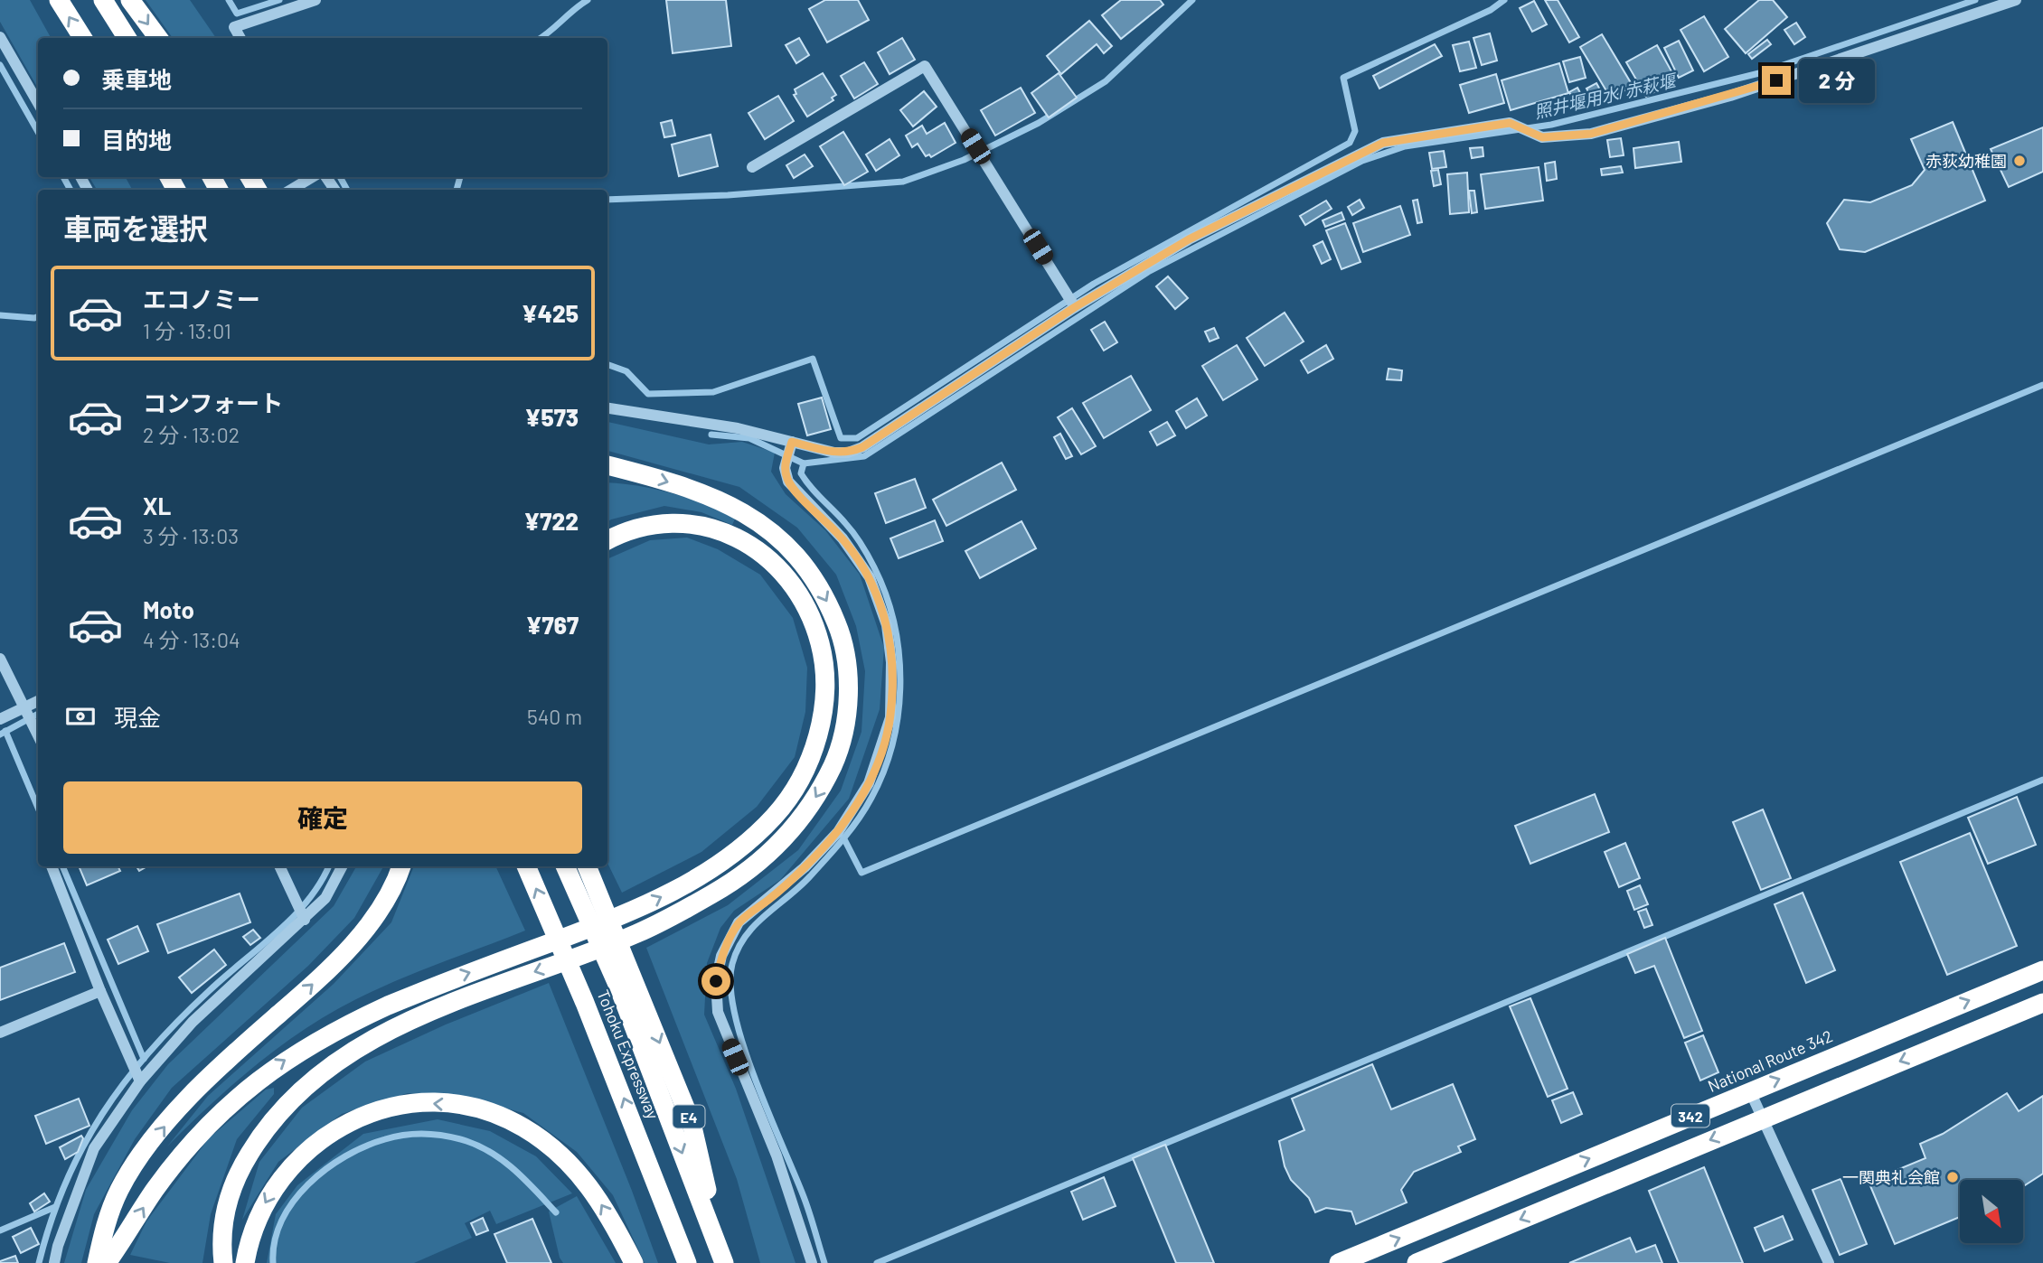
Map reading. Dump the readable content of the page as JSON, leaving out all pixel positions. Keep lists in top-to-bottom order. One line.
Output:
{"streets":{"highway":["Tohoku Expressway","National Route 342","342","E4"]},"crossings":[["Tohoku Expressway","E4"]],"water":["照井堰用水/赤萩堰"],"places":["赤荻幼稚園","一関典礼会館"],"north":"bottom right","page":{"banner":["乗車地","目的地"],"bubble":"2 分","heading":"車両を選択","list":[{"name":"エコノミー","note":"1 分 · 13:01","value":"¥425"},{"name":"コンフォート","note":"2 分 · 13:02","value":"¥573"},{"name":"XL","note":"3 分 · 13:03","value":"¥722"},{"name":"Moto","note":"4 分 · 13:04","value":"¥767"}],"pay":["現金","540 m"],"buttons":"確定"}}
